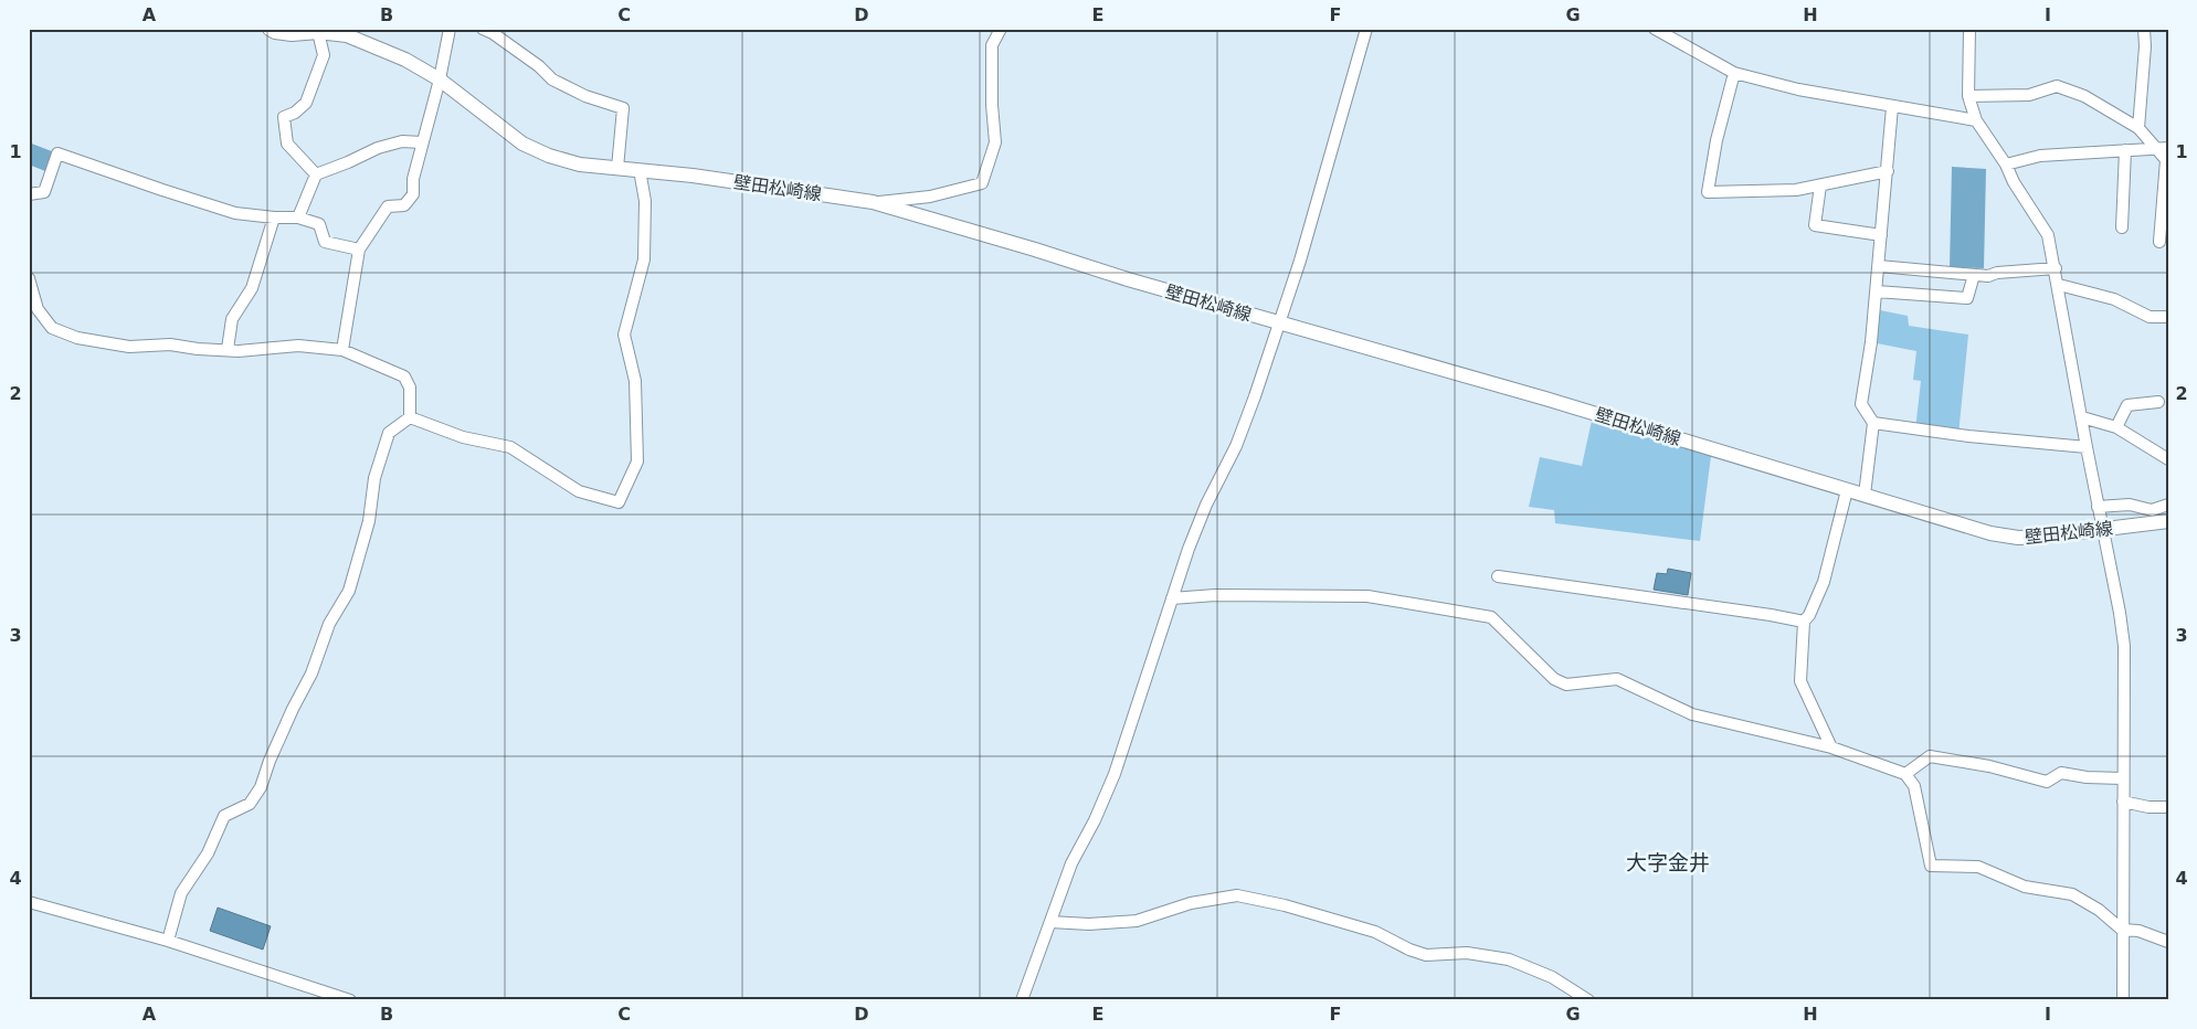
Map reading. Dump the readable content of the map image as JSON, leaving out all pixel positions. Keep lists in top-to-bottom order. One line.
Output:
{"streets":{"main road":["壁田松崎線"]},"districts":["大字金井"],"grid":{"columns":["A","B","C","D","E","F","G","H","I"],"rows":["1","2","3","4"]}}
